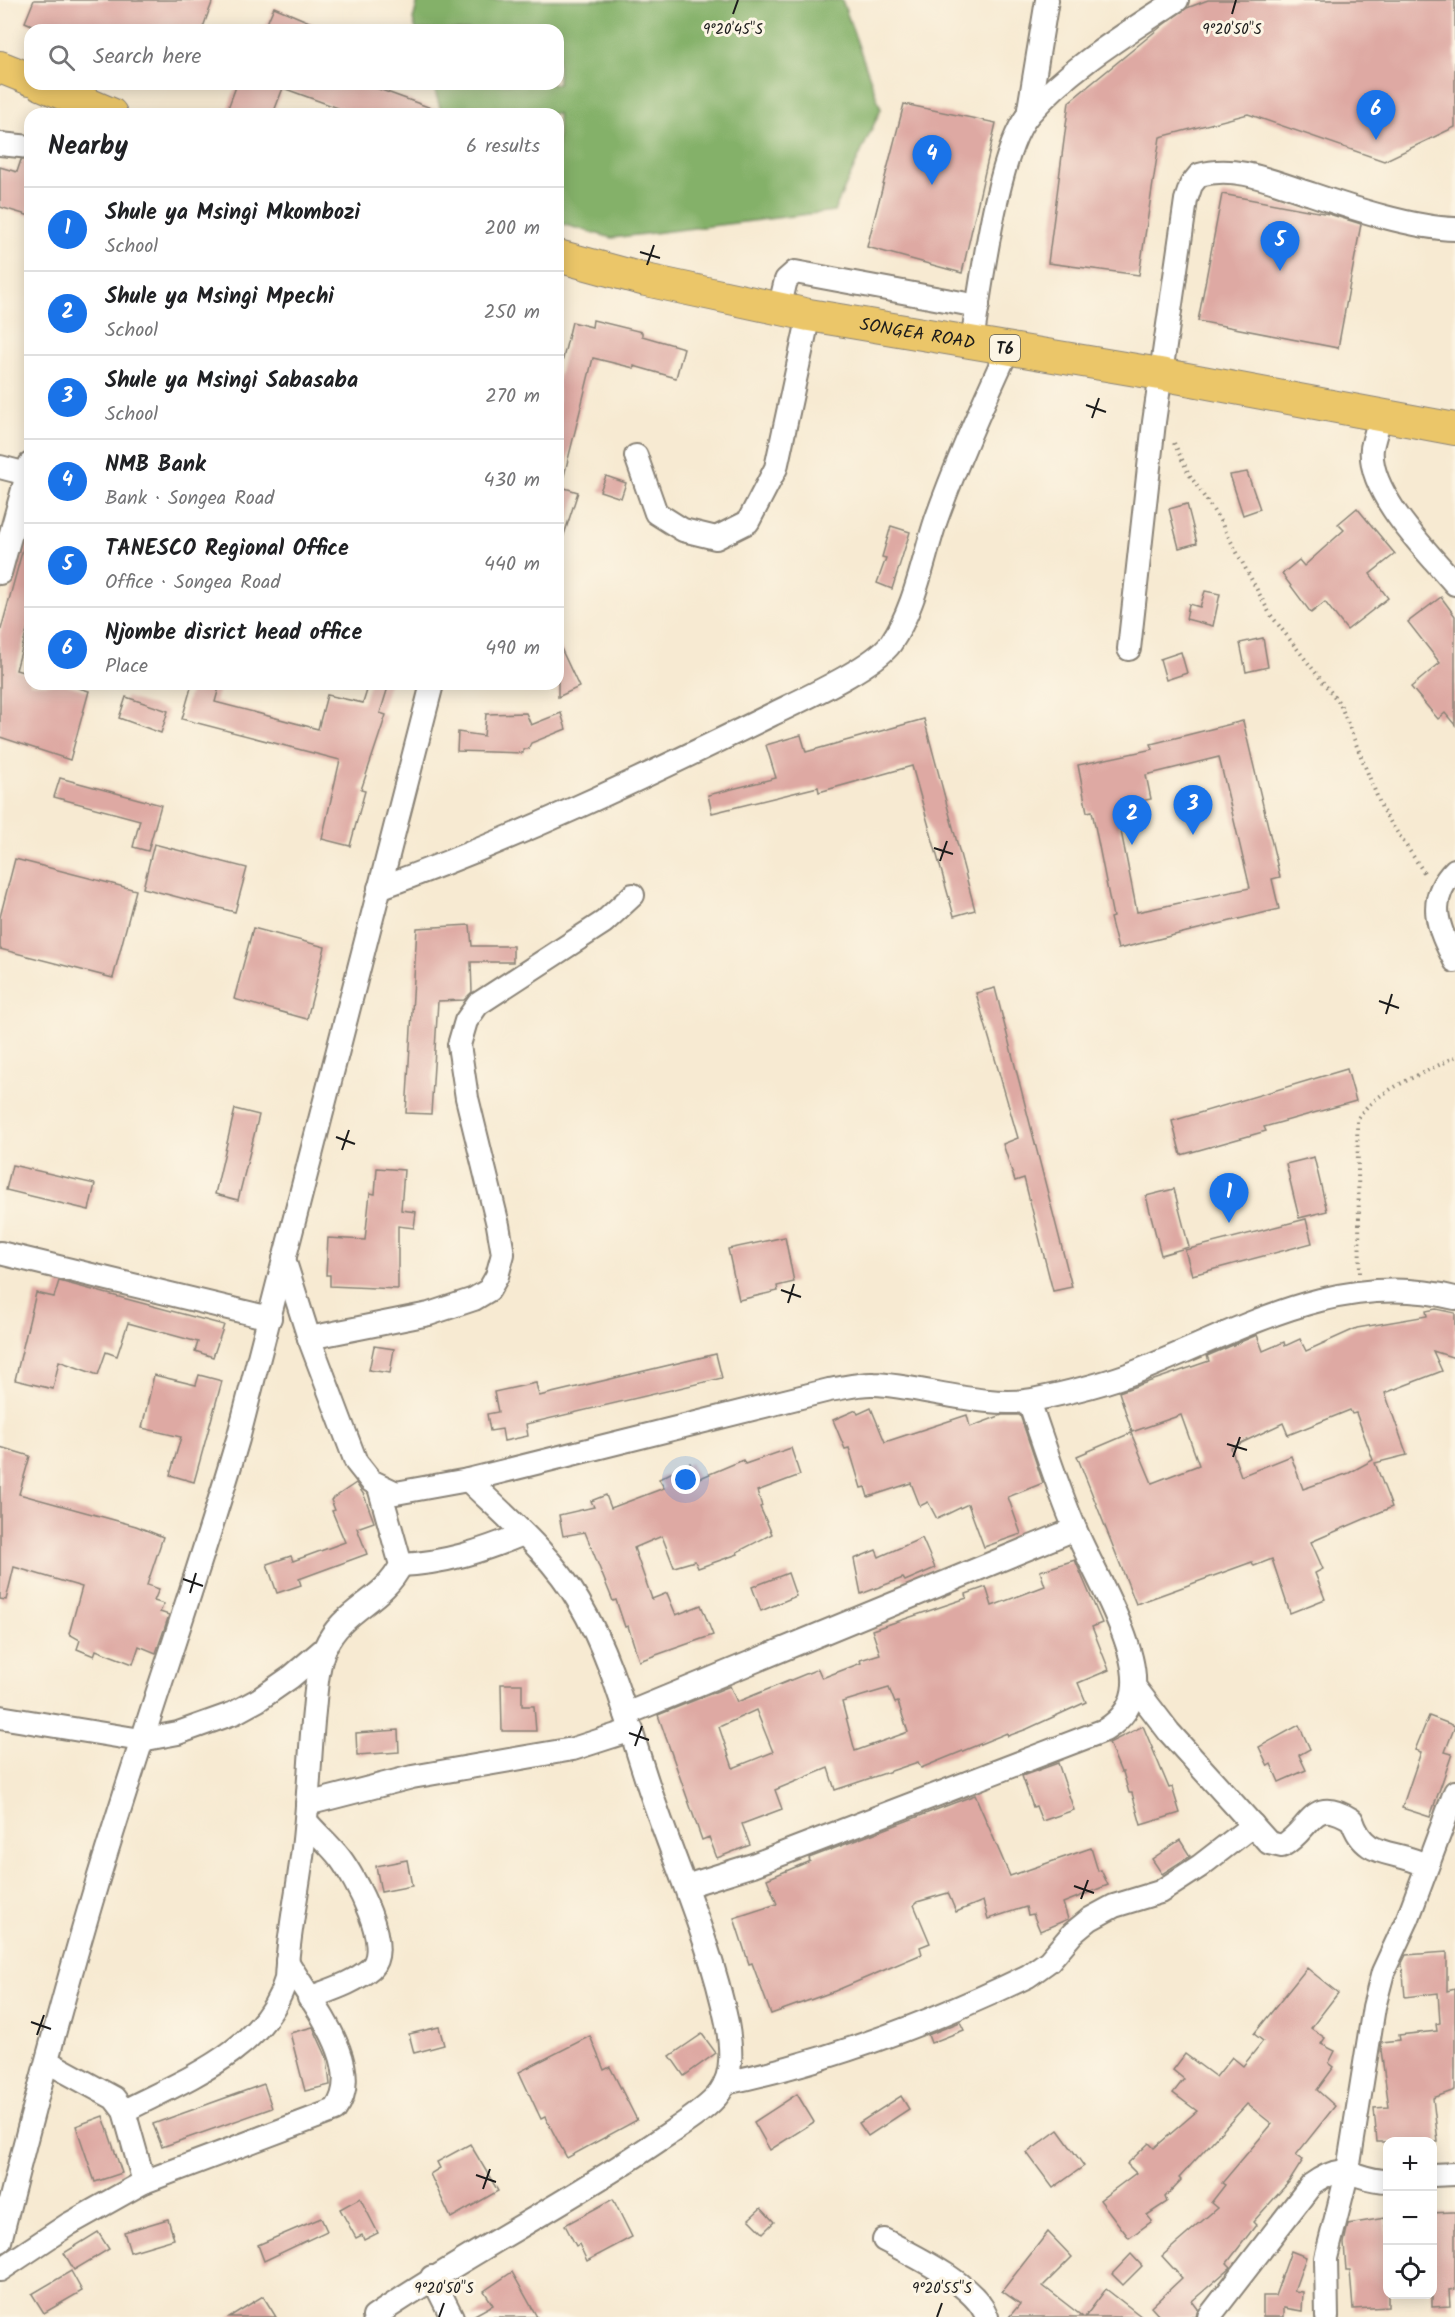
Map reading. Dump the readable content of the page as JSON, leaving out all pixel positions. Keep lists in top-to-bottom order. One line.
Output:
{"streets":{"highway":["SONGEA ROAD","T6"]},"page":{"search":"Search here","pins":["6","4","5","3","2","1"],"heading":["Nearby","6 results"],"list":[{"mark":"1","name":"Shule ya Msingi Mkombozi","note":"School","value":"200 m"},{"mark":"2","name":"Shule ya Msingi Mpechi","note":"School","value":"250 m"},{"mark":"3","name":"Shule ya Msingi Sabasaba","note":"School","value":"270 m"},{"mark":"4","name":"NMB Bank","note":"Bank · Songea Road","value":"430 m"},{"mark":"5","name":"TANESCO Regional Office","note":"Office · Songea Road","value":"440 m"},{"mark":"6","name":"Njombe disrict head office","note":"Place","value":"490 m"}],"map_buttons":["+","−"]},"coordinates":["9°20'45\"S","9°20'50\"S","9°20'55\"S"]}
